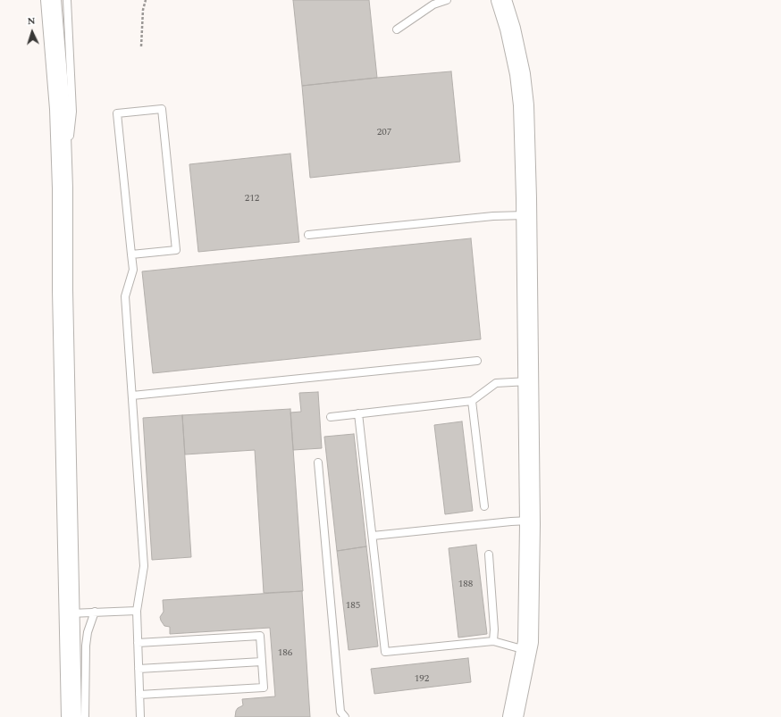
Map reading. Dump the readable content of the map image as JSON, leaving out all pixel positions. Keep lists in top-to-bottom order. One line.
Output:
{"house_numbers":["207","212","188","185","186","192"],"north":"top"}
